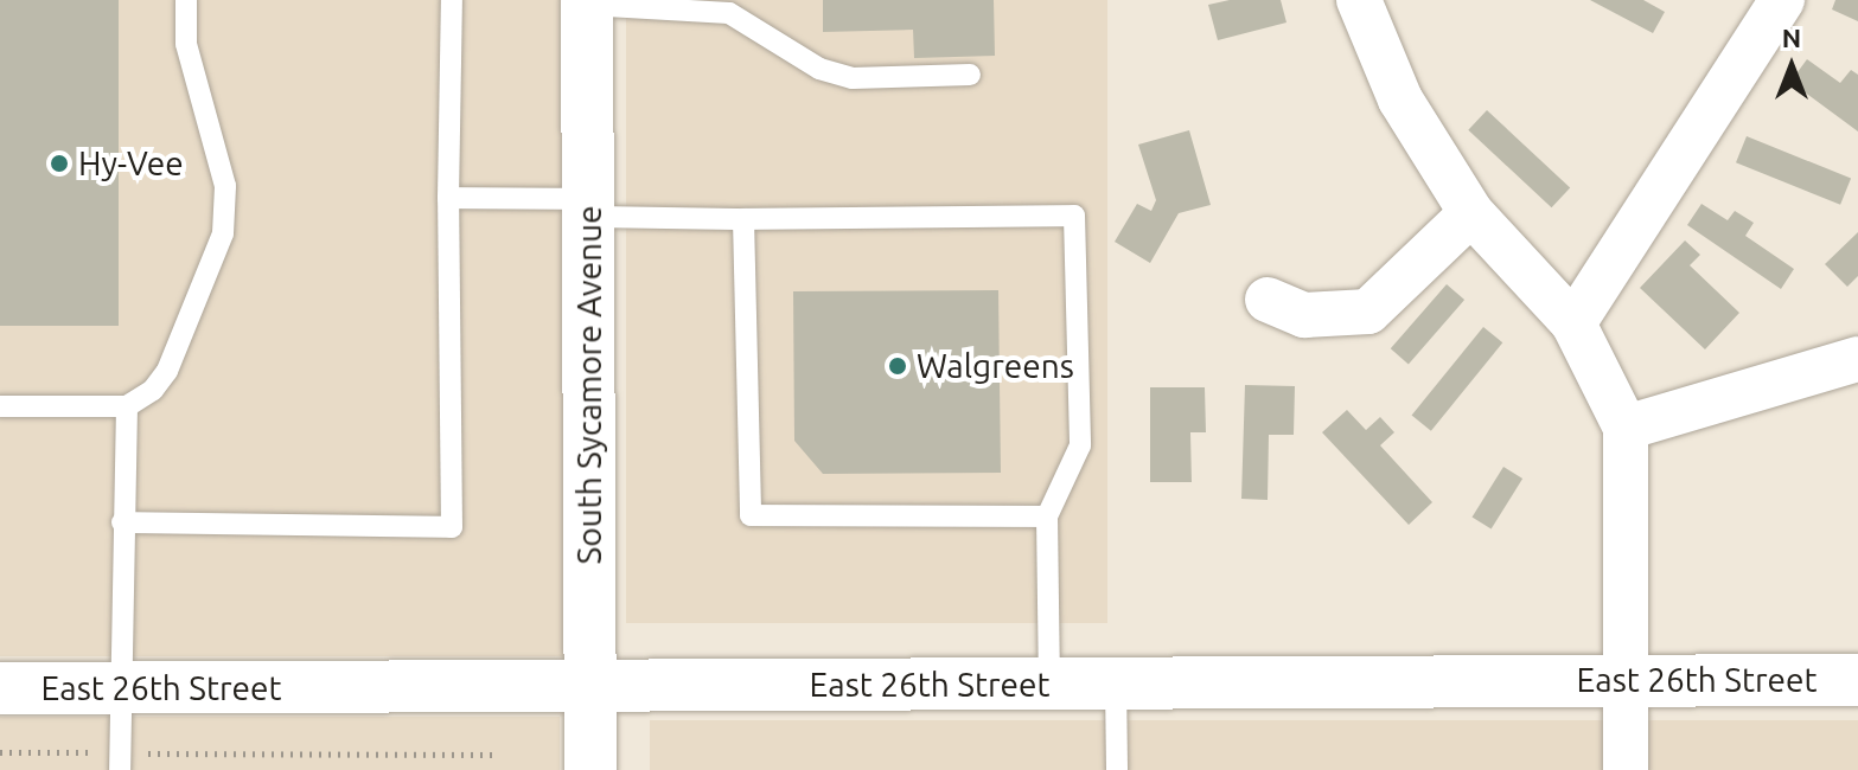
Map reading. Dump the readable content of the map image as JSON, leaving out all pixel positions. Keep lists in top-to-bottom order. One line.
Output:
{"streets":{"main road":["South Sycamore Avenue","East 26th Street"]},"crossings":[["South Sycamore Avenue","East 26th Street"]],"places":["Hy-Vee","Walgreens"],"north":"top"}
